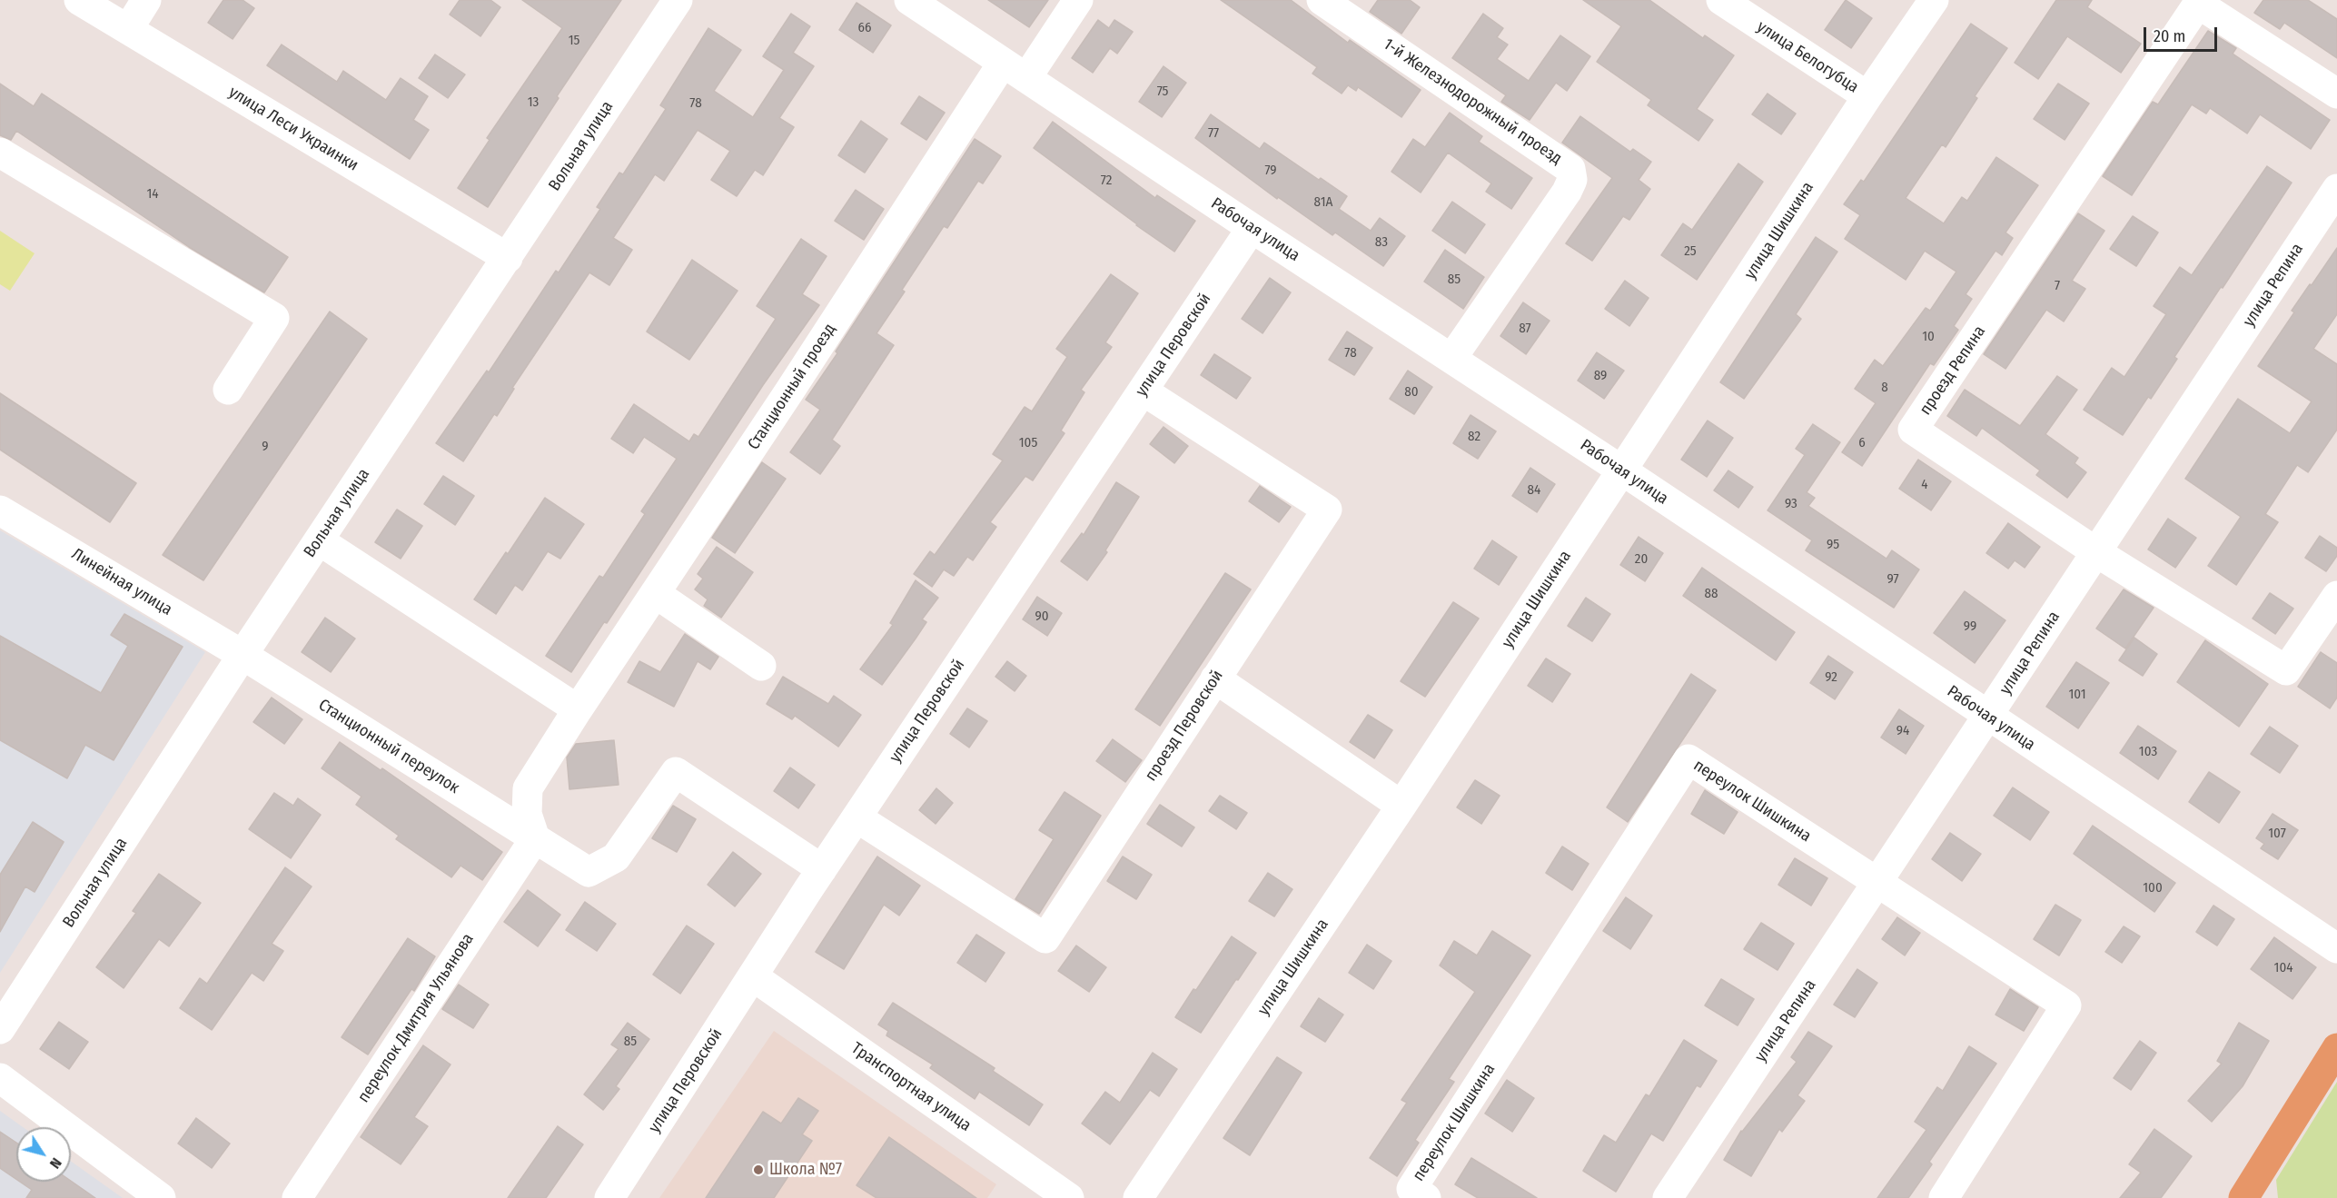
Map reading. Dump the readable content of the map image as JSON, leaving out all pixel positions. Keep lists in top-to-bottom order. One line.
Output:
{"streets":{"street":["улица Белогубца","1-й Железнодорожный проезд","улица Леси Украинки","Вольная улица","Рабочая улица","улица Шишкина","улица Репина","улица Перовской","проезд Репина","Станционный проезд","Линейная улица","проезд Перовской","Станционный переулок","переулок Шишкина","переулок Дмитрия Ульянова","Транспортная улица"]},"crossings":[["улица Белогубца","улица Шишкина"],["1-й Железнодорожный проезд","Рабочая улица"],["улица Леси Украинки","Вольная улица"],["Вольная улица","Линейная улица"],["Вольная улица","Станционный переулок"],["Рабочая улица","улица Шишкина"],["Рабочая улица","улица Репина"],["Рабочая улица","улица Перовской"],["Рабочая улица","Станционный проезд"],["улица Репина","проезд Репина"],["улица Репина","переулок Шишкина"],["улица Перовской","проезд Перовской"],["улица Перовской","Станционный переулок"],["улица Перовской","Транспортная улица"],["Станционный проезд","Станционный переулок"],["Станционный проезд","переулок Дмитрия Ульянова"],["Линейная улица","Станционный переулок"],["Станционный переулок","переулок Дмитрия Ульянова"]],"places":["Школа №7"],"house_numbers":["66","15","75","13","78","77","79","72","14","81А","83","25","85","7","87","10","78","89","8","80","82","105","6","9","4","84","93","95","20","97","88","90","99","92","101","94","103","107","100","104","85"],"scale_bar":"20 m","north":"bottom right"}
